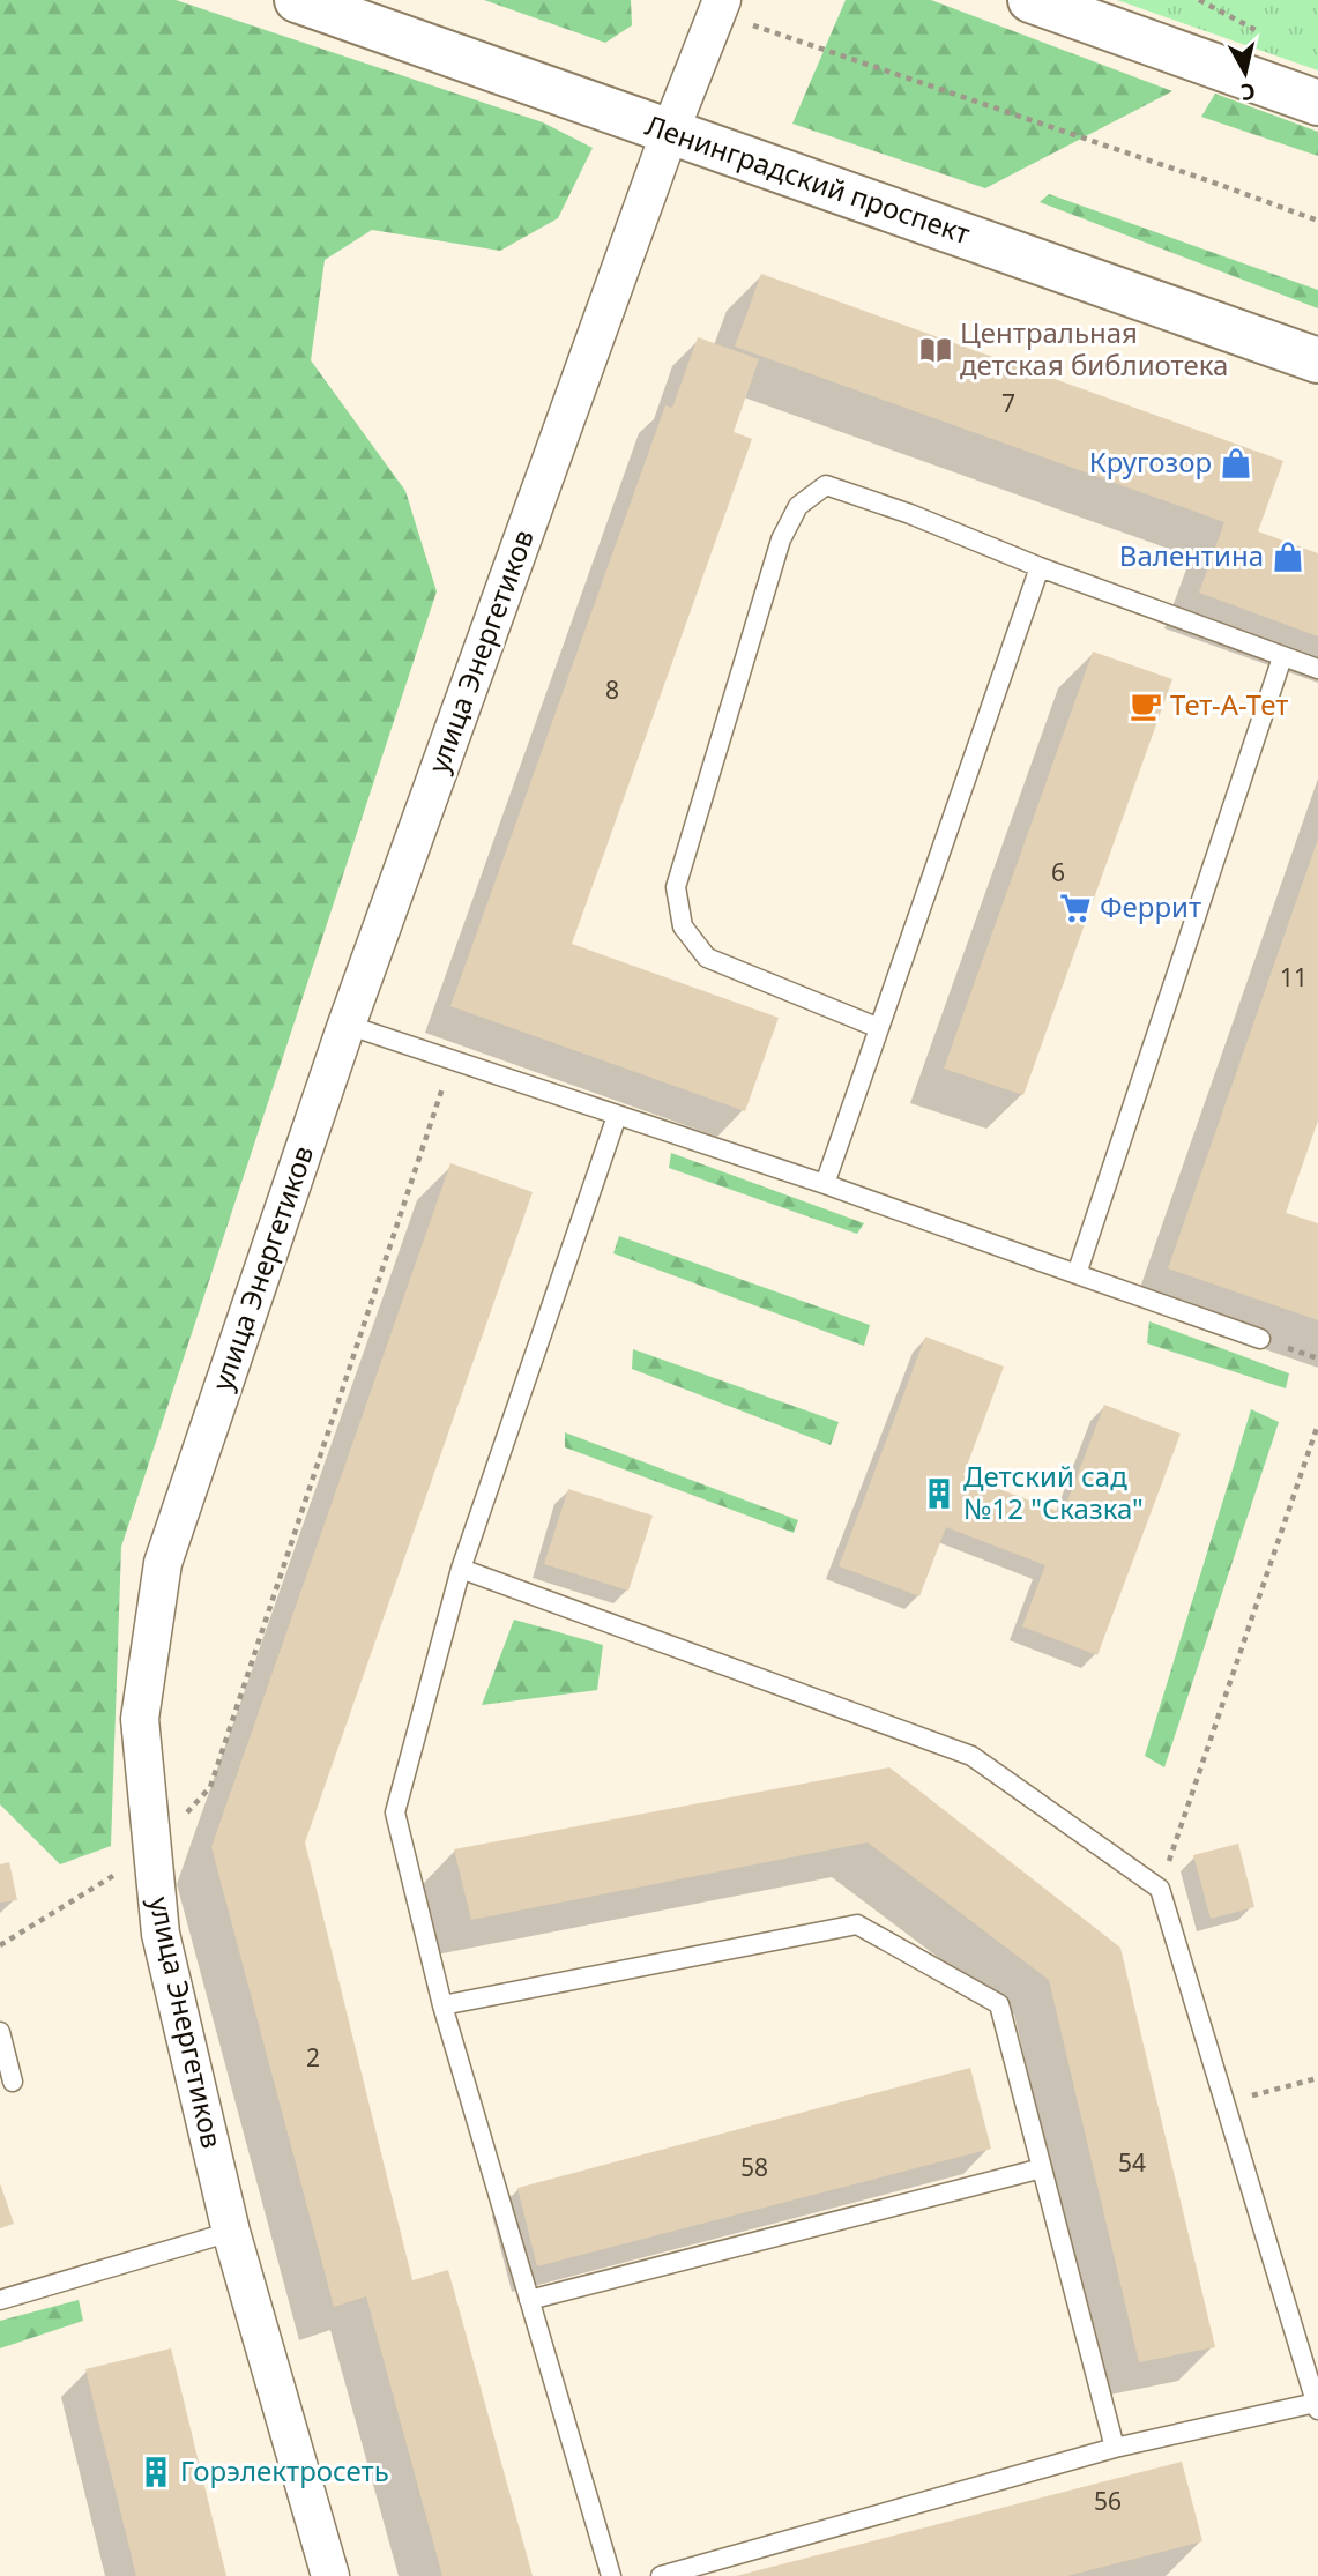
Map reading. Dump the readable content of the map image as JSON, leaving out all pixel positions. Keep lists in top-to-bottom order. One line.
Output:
{"streets":{"street":["Ленинградский проспект","улица Энергетиков"]},"crossings":[["Ленинградский проспект","улица Энергетиков"]],"places":{"library":["Центральная детская библиотека"],"shop":["Кругозор","Валентина"],"cafe":["Тет-А-Тет"],"supermarket":["Феррит"],"building":["Детский сад №12 \"Сказка\"","Горэлектросеть"]},"house_numbers":["7","8","6","11","2","54","58","56"],"north":"bottom"}
